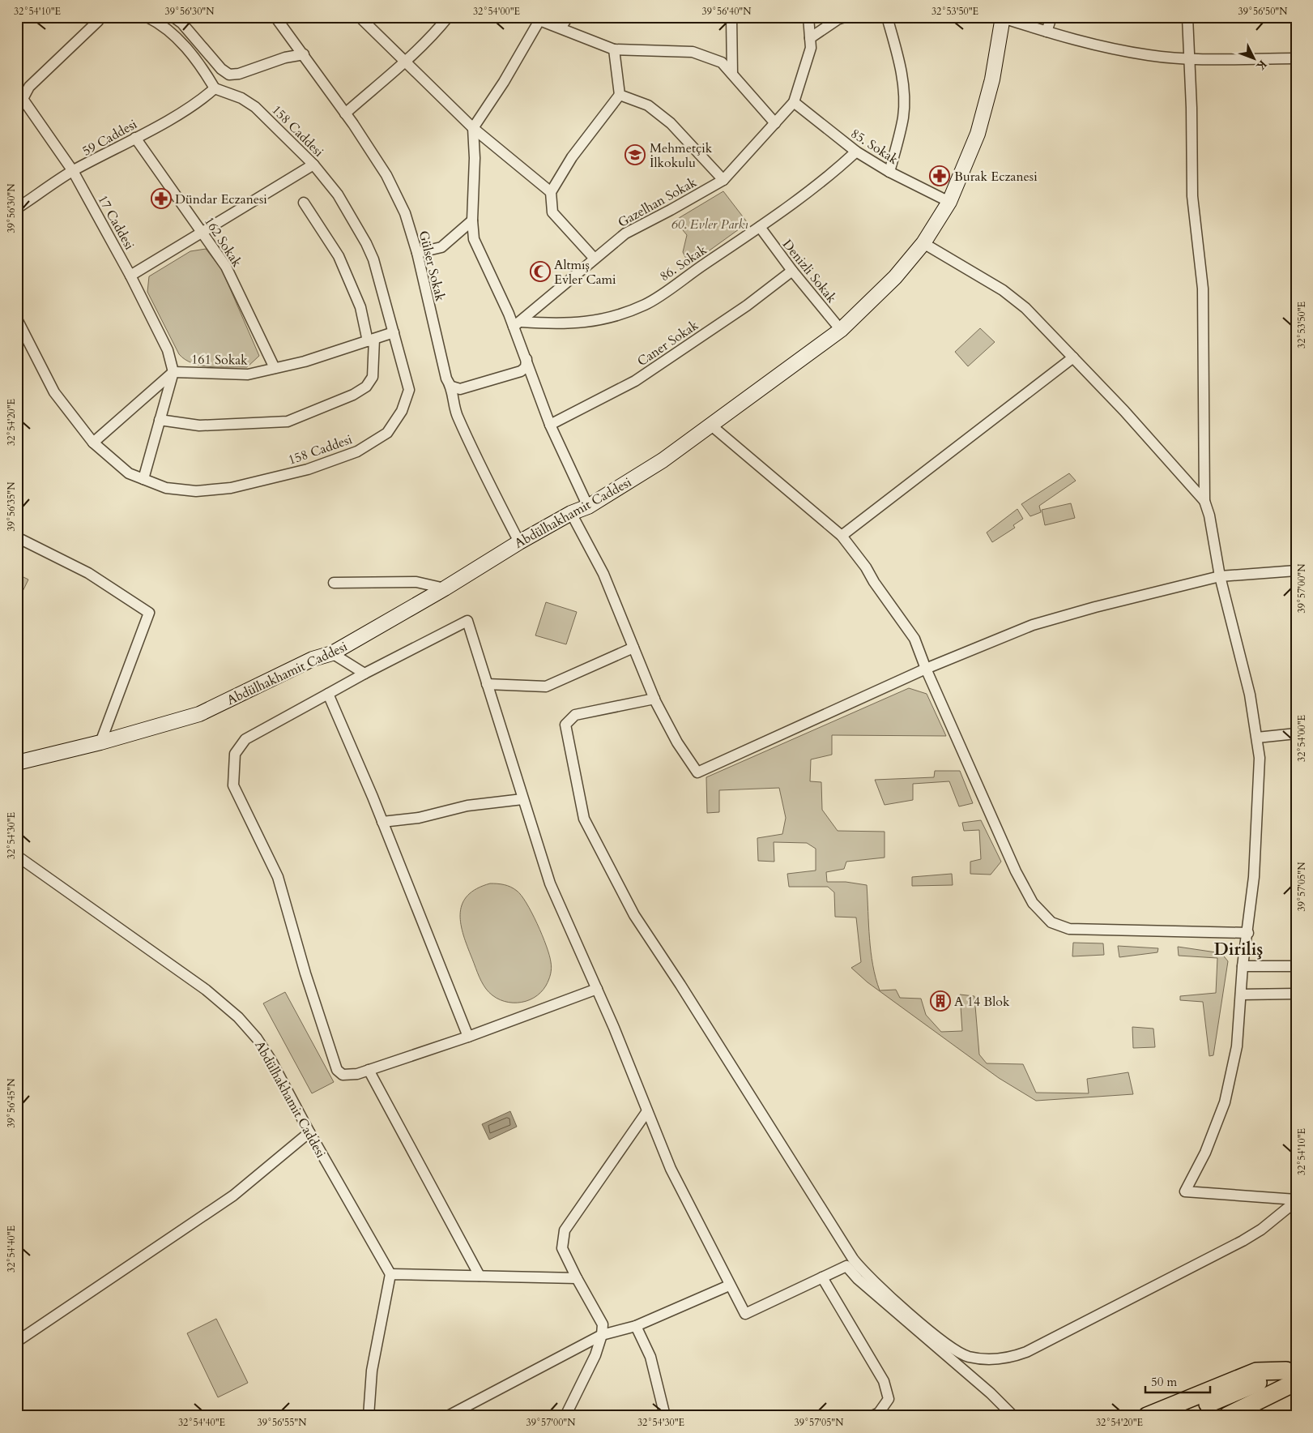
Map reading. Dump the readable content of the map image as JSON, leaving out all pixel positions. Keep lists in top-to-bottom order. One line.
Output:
{"streets":{"main road":["Abdülhakhamit Caddesi"],"street":["158 Caddesi","59 Caddesi","85. Sokak","Gazelhan Sokak","17 Caddesi","162 Sokak","86. Sokak","Gülser Sokak","Denizli Sokak","Caner Sokak","161 Sokak"]},"crossings":[["158 Caddesi","59 Caddesi"],["158 Caddesi","161 Sokak"],["59 Caddesi","17 Caddesi"],["59 Caddesi","162 Sokak"],["85. Sokak","Gazelhan Sokak"],["85. Sokak","86. Sokak"],["85. Sokak","Abdülhakhamit Caddesi"],["Gazelhan Sokak","86. Sokak"],["17 Caddesi","161 Sokak"],["162 Sokak","161 Sokak"],["86. Sokak","Denizli Sokak"],["Gülser Sokak","Abdülhakhamit Caddesi"],["Denizli Sokak","Caner Sokak"],["Denizli Sokak","Abdülhakhamit Caddesi"]],"districts":["Diriliş"],"parks":["60. Evler Parkı"],"places":{"school or university":["Mehmetçik İlkokulu"],"pharmacy":["Burak Eczanesi","Dündar Eczanesi"],"mosque":["Altmış Evler Cami"],"building":["A 14 Blok"]},"scale_bar":"50 m","north":"bottom right","coordinates":["32°54'10\"E","39°56'30\"N","32°54'00\"E","39°56'40\"N","32°53'50\"E","39°56'50\"N","32°54'20\"E","39°56'35\"N","39°57'00\"N","32°54'30\"E","39°57'05\"N","39°56'45\"N","32°54'40\"E","39°56'55\"N"]}
